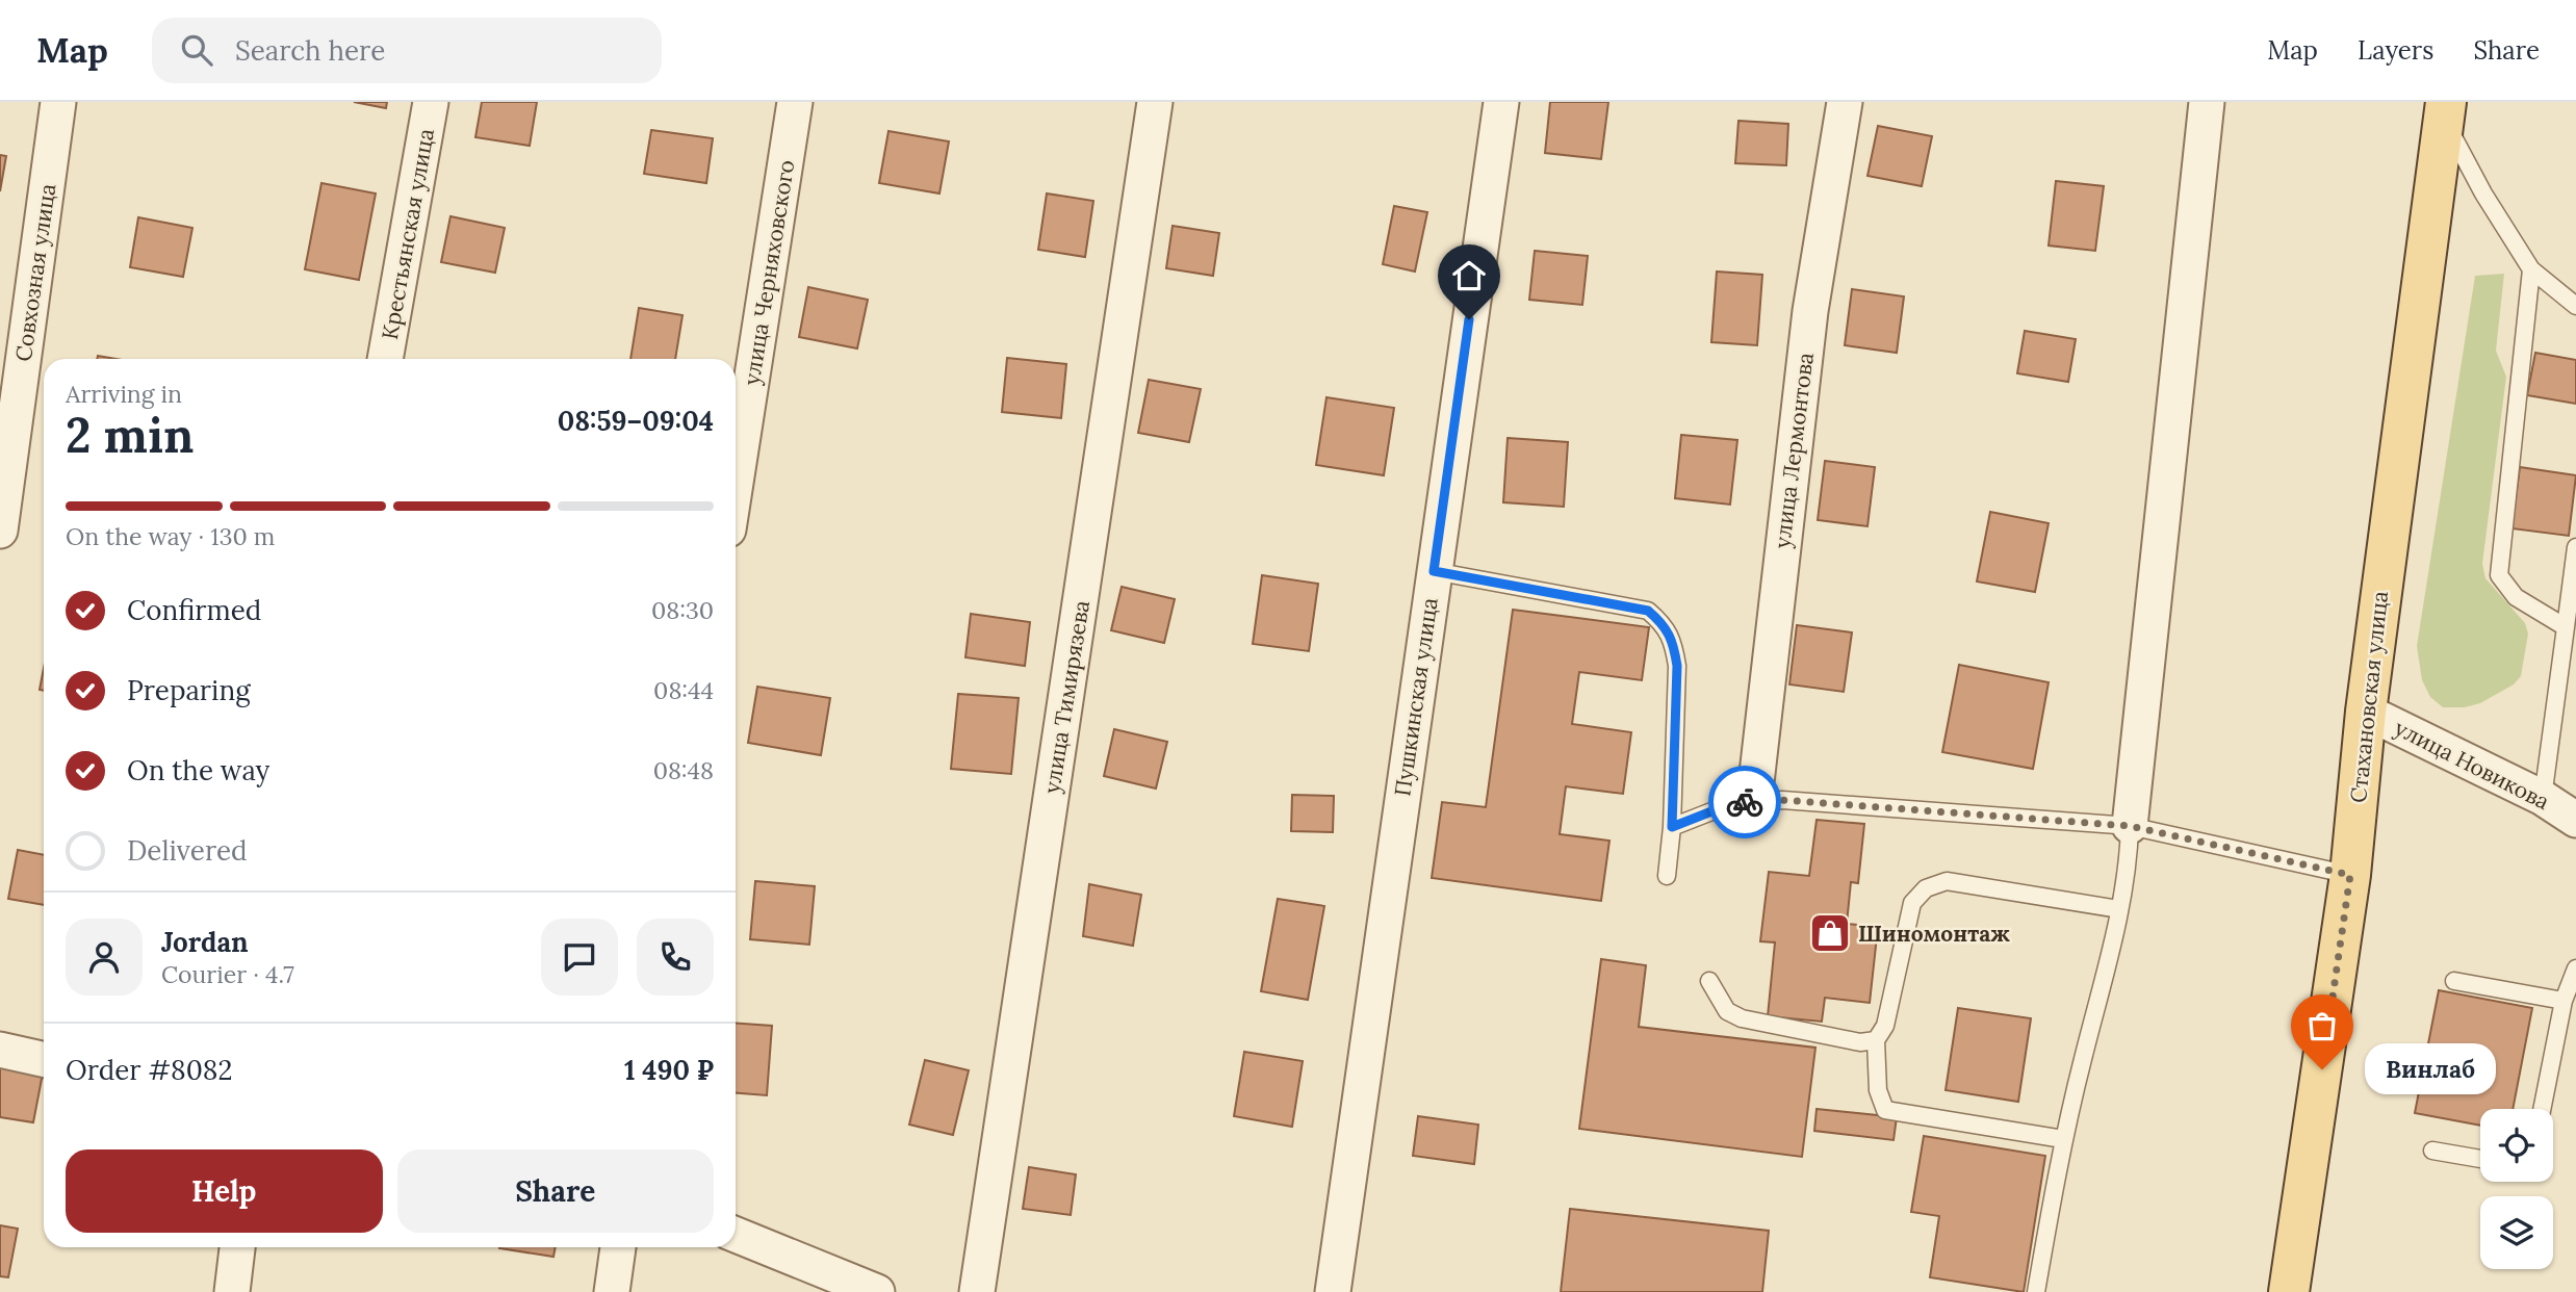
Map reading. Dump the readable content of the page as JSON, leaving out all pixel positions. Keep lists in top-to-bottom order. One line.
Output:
{"streets":{"main road":["Стахановская улица"],"street":["Крестьянская улица","Совхозная улица","улица Черняховского","улица Лермонтова","улица Тимирязева","Пушкинская улица","улица Новикова"]},"crossings":[["Стахановская улица","улица Новикова"]],"places":{"shop":["Шиномонтаж"],"other":["Винлаб"]},"page":{"header":"Map","search":"Search here","nav":["Map","Layers","Share"],"heading":["2 min","Arriving in","08:59–09:04"],"panel":["Jordan","Courier · 4.7","Order #8082","1 490 ₽"],"bar":"On the way · 130 m","list":[["Confirmed","08:30"],["Preparing","08:44"],["On the way","08:48"],"Delivered"],"bubble":"Винлаб","buttons":["Help","Share"]}}
